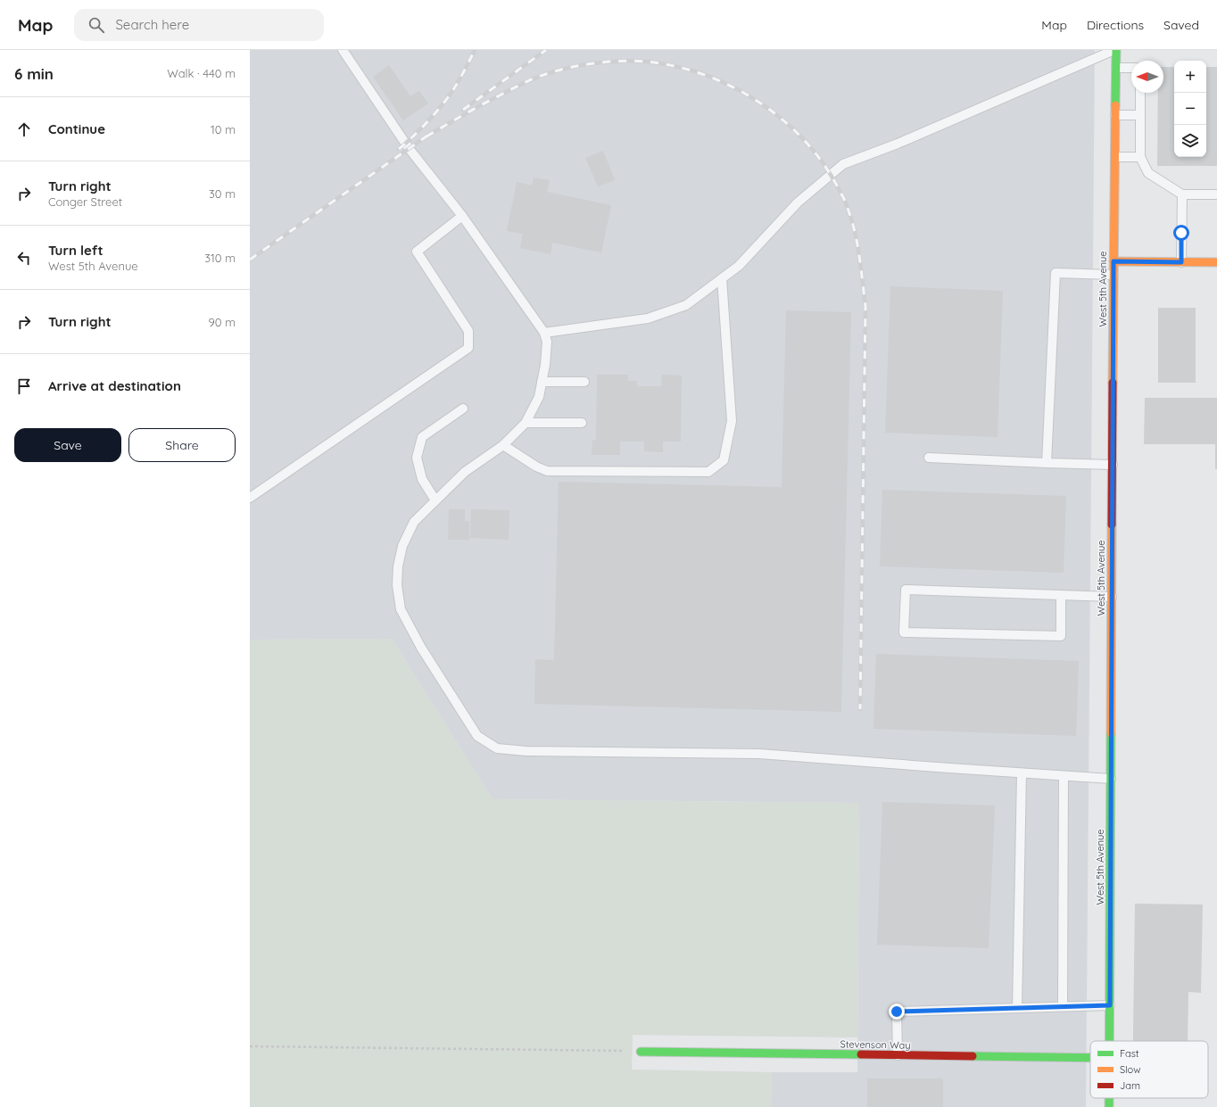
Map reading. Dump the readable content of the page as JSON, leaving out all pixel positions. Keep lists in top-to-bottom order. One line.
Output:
{"streets":{"street":["West 5th Avenue","Stevenson Way"]},"legend":["Fast","Slow","Jam"],"north":"left","page":{"header":"Map","search":"Search here","nav":["Map","Directions","Saved"],"heading":["6 min","Walk · 440 m"],"map_buttons":["+","−"],"list":[["Continue","10 m"],["Turn right","Conger Street","30 m"],["Turn left","West 5th Avenue","310 m"],["Turn right","90 m"],"Arrive at destination"],"buttons":["Save","Share"]}}
